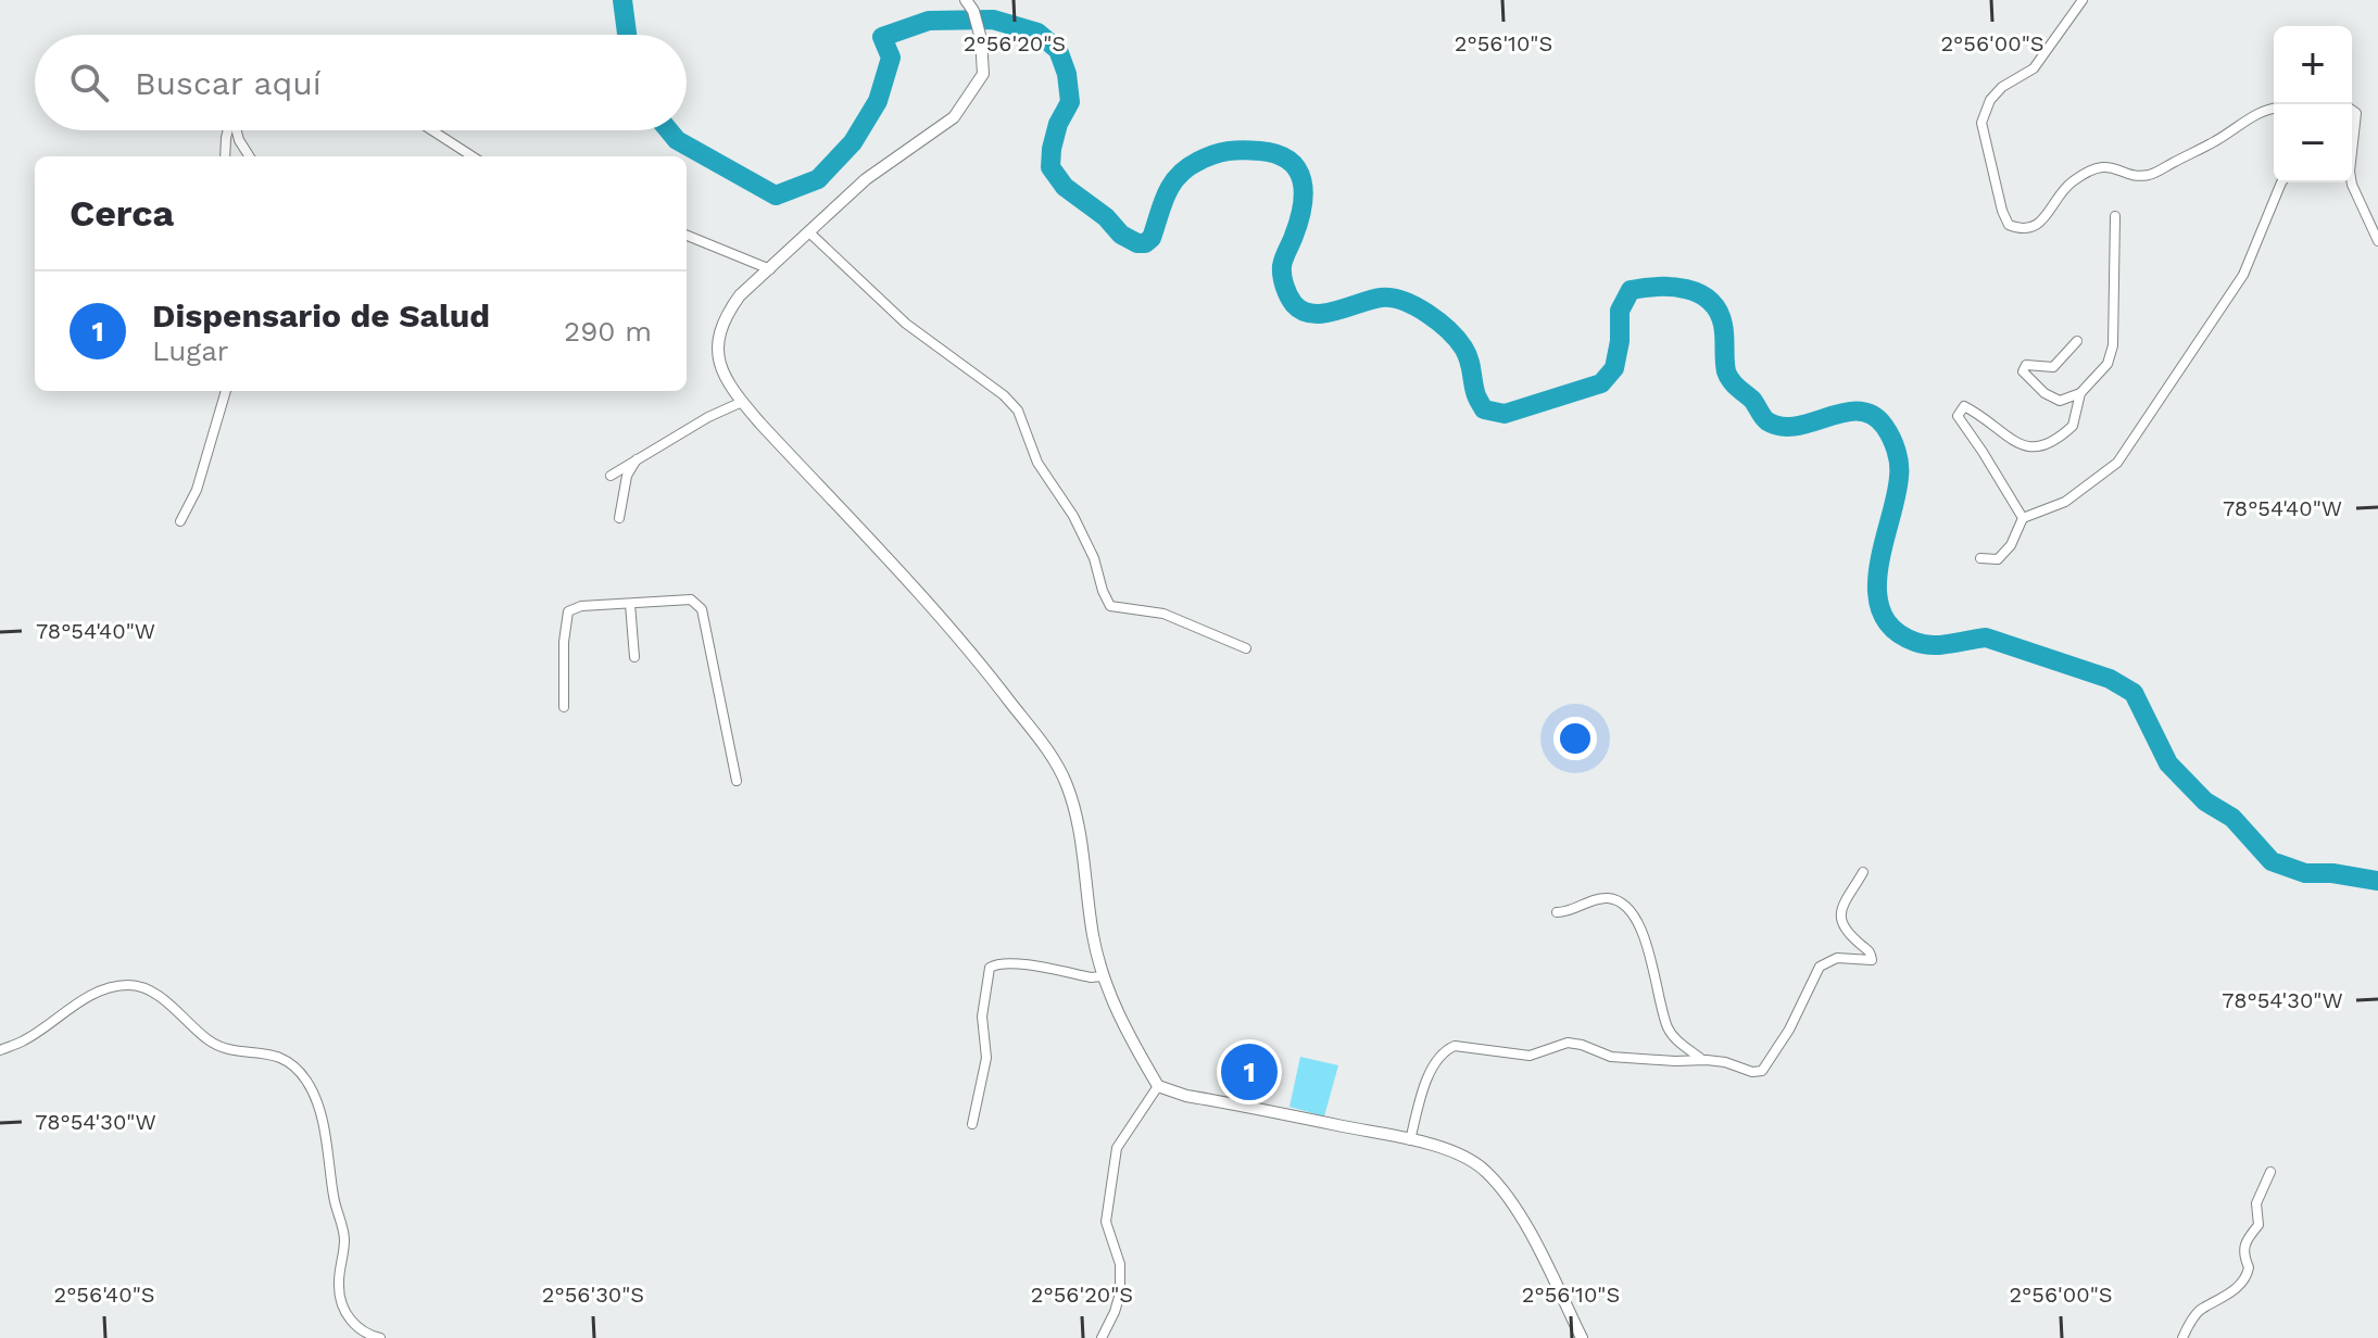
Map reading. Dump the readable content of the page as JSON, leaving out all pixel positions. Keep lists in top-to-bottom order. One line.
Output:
{"page":{"map_buttons":["+","−"],"search":"Buscar aquí","heading":"Cerca","list":[{"mark":"1","name":"Dispensario de Salud","note":"Lugar","value":"290 m"}],"pins":"1"},"coordinates":["2°56'20\"S","2°56'10\"S","2°56'00\"S","78°54'40\"W","78°54'30\"W","2°56'40\"S","2°56'30\"S"]}
